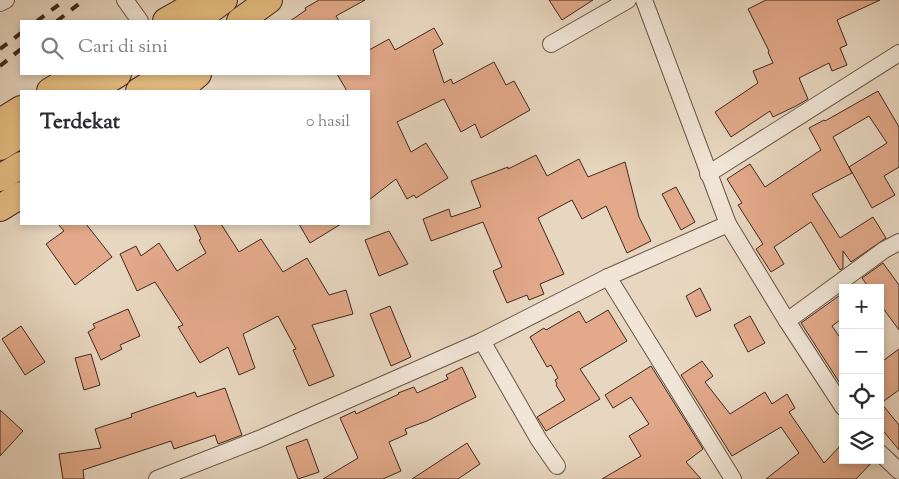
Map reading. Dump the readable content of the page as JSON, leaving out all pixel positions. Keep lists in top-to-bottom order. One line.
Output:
{"page":{"search":"Cari di sini","heading":["Terdekat","0 hasil"],"map_buttons":["+","−"]}}
